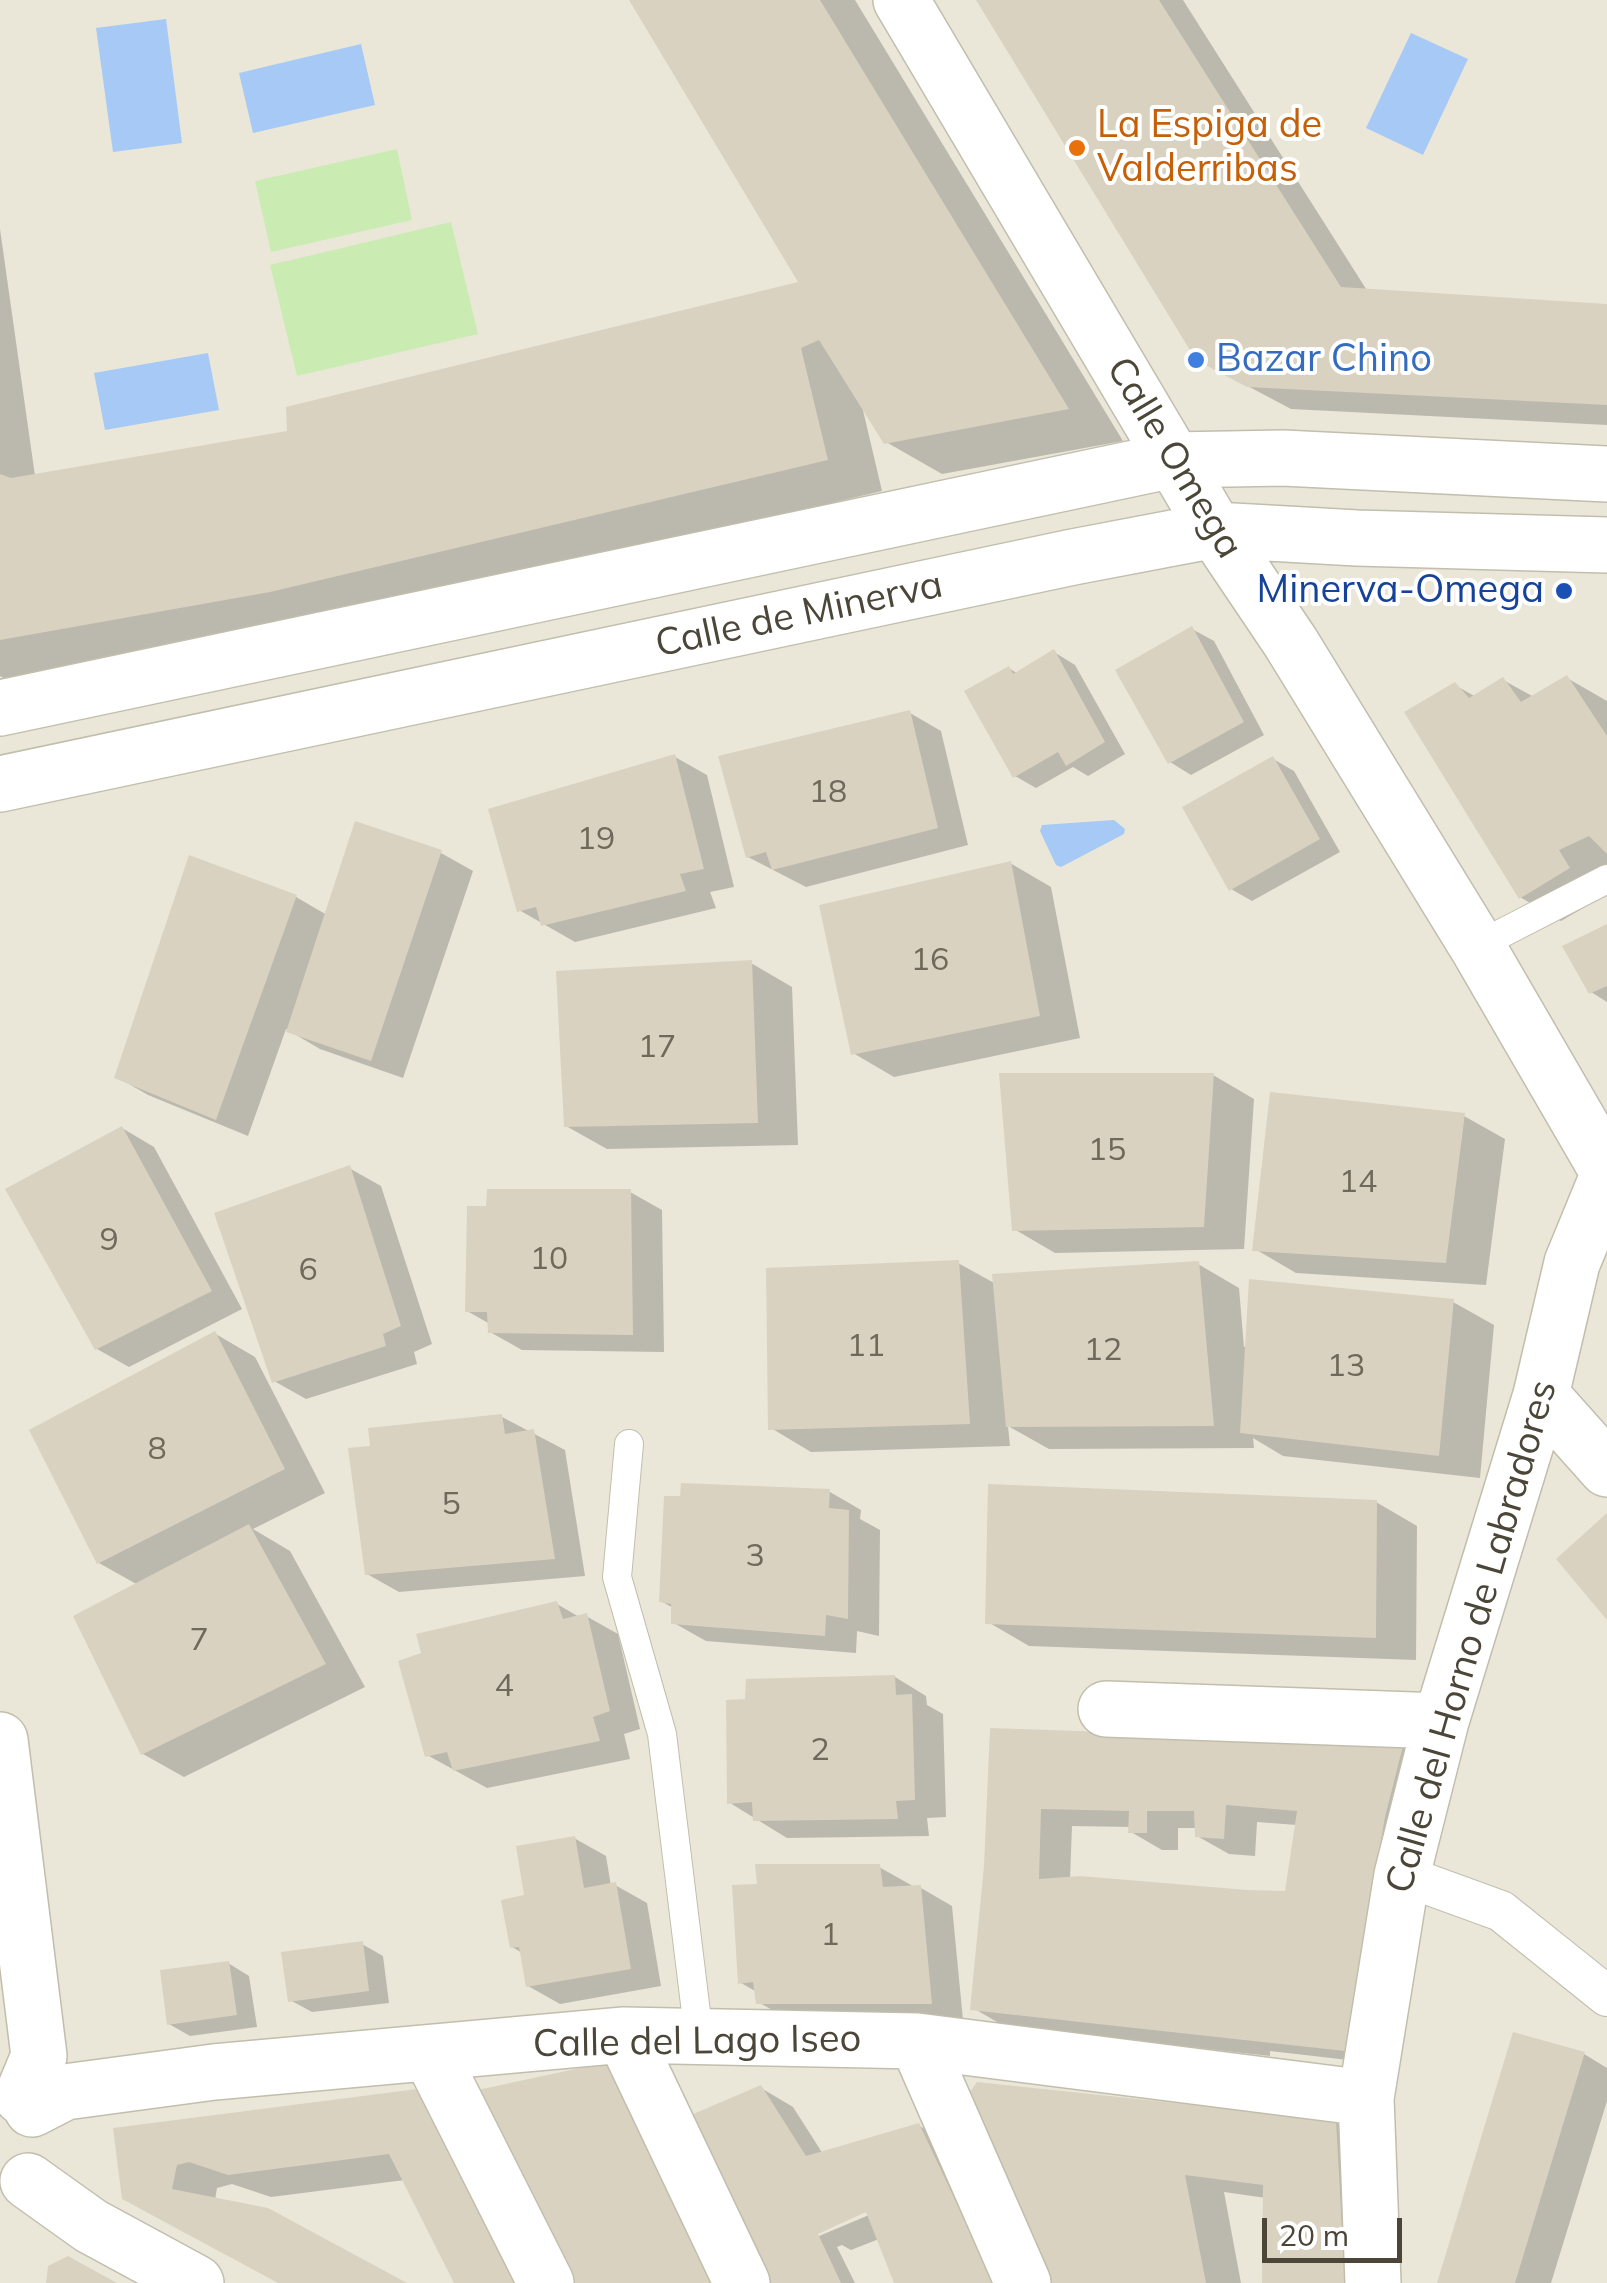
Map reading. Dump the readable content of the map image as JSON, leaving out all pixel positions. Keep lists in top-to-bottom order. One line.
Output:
{"streets":{"street":["Calle Omega","Calle de Minerva","Calle del Horno de Labradores","Calle del Lago Iseo"]},"crossings":[["Calle Omega","Calle de Minerva"],["Calle del Horno de Labradores","Calle del Lago Iseo"]],"places":["La Espiga de Valderribas","Bazar Chino","Minerva-Omega"],"house_numbers":["18","19","16","17","15","14","9","10","6","11","12","13","8","5","3","7","4","2","1"],"scale_bar":"20 m"}
